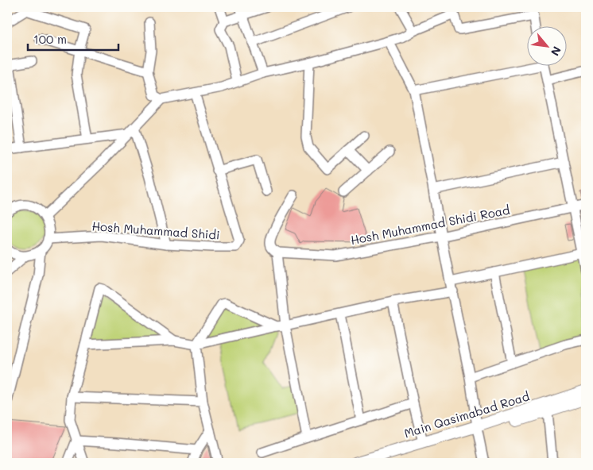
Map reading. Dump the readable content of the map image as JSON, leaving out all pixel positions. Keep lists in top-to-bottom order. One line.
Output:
{"streets":{"main road":["Main Qasimabad Road"],"street":["Hosh Muhammad Shidi Road","Hosh Muhammad Shidi"]},"scale_bar":"100 m","north":"bottom right"}
